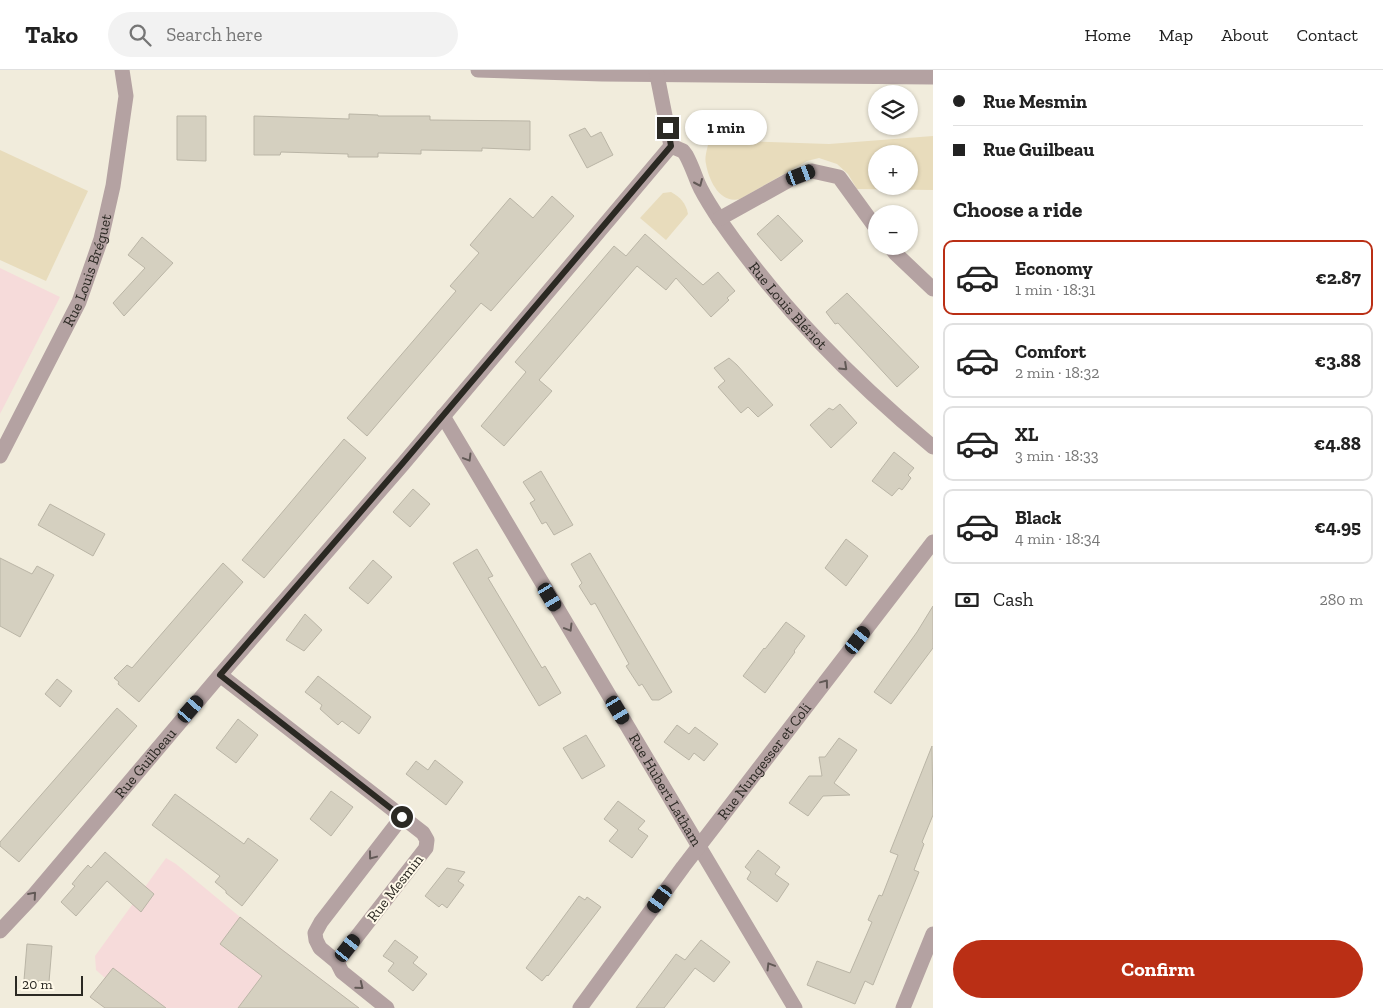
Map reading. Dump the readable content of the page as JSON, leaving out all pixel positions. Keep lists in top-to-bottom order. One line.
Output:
{"streets":{"street":["Rue Louis Bréguet","Rue Louis Blériot","Rue Nungesser et Coli","Rue Guilbeau","Rue Hubert Latham","Rue Mesmin"]},"crossings":[["Rue Louis Blériot","Rue Guilbeau"],["Rue Nungesser et Coli","Rue Hubert Latham"],["Rue Guilbeau","Rue Hubert Latham"],["Rue Guilbeau","Rue Mesmin"]],"one_way":["Rue Louis Blériot","Rue Nungesser et Coli"],"scale_bar":"20 m","page":{"header":"Tako","search":"Search here","nav":["Home","Map","About","Contact"],"banner":["Rue Mesmin","Rue Guilbeau"],"map_buttons":["+","−"],"bubble":"1 min","heading":"Choose a ride","list":[{"name":"Economy","note":"1 min · 18:31","value":"€2.87"},{"name":"Comfort","note":"2 min · 18:32","value":"€3.88"},{"name":"XL","note":"3 min · 18:33","value":"€4.88"},{"name":"Black","note":"4 min · 18:34","value":"€4.95"}],"pay":["Cash","280 m"],"buttons":"Confirm","scale":"20 m"}}
